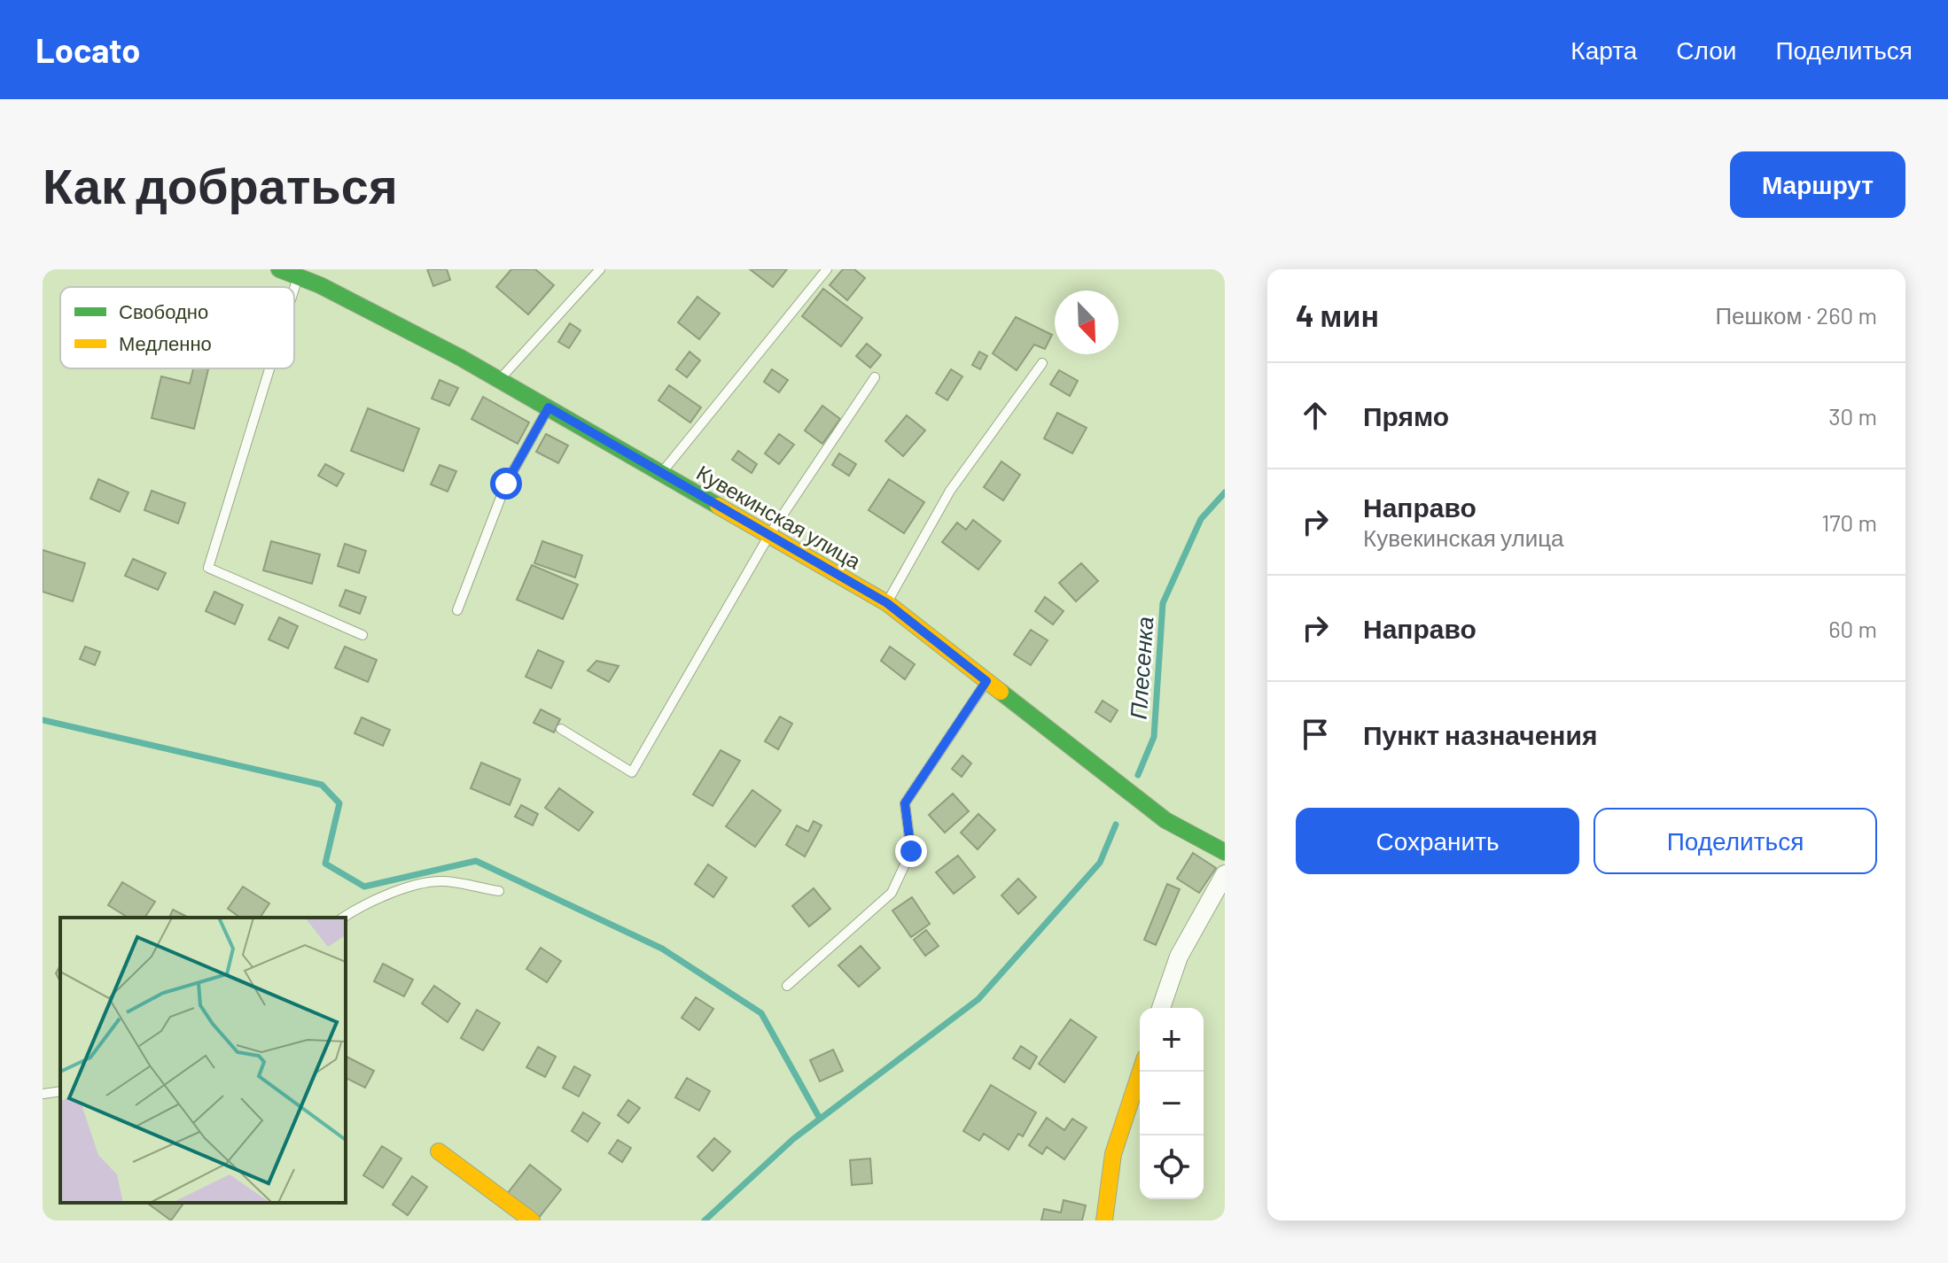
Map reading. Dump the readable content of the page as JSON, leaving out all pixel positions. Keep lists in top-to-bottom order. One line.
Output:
{"streets":{"street":["Кувекинская улица"]},"water":["Плесенка"],"legend":["Свободно","Медленно"],"north":"bottom right","page":{"header":"Locato","nav":["Карта","Слои","Поделиться"],"buttons":["Маршрут",["Сохранить","Поделиться"]],"title":"Как добраться","heading":["4 мин","Пешком · 260 m"],"list":[["Прямо","30 m"],["Направо","Кувекинская улица","170 m"],["Направо","60 m"],"Пункт назначения"],"map_buttons":["+","−"]}}
